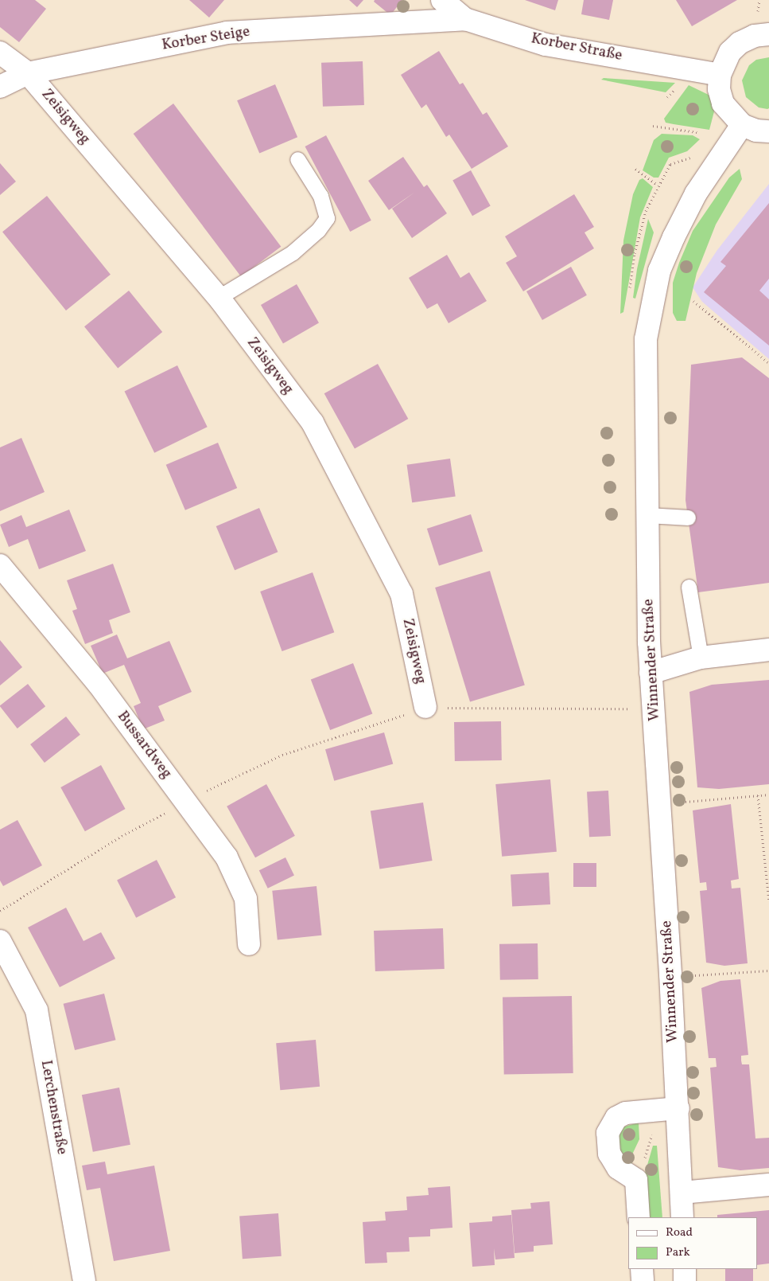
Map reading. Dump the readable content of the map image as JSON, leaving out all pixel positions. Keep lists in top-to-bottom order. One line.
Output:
{"streets":{"street":["Korber Steige","Korber Straße","Zeisigweg","Winnender Straße","Bussardweg","Lerchenstraße"]},"crossings":[["Korber Steige","Korber Straße"],["Korber Steige","Zeisigweg"]],"legend":["Road","Park"]}
